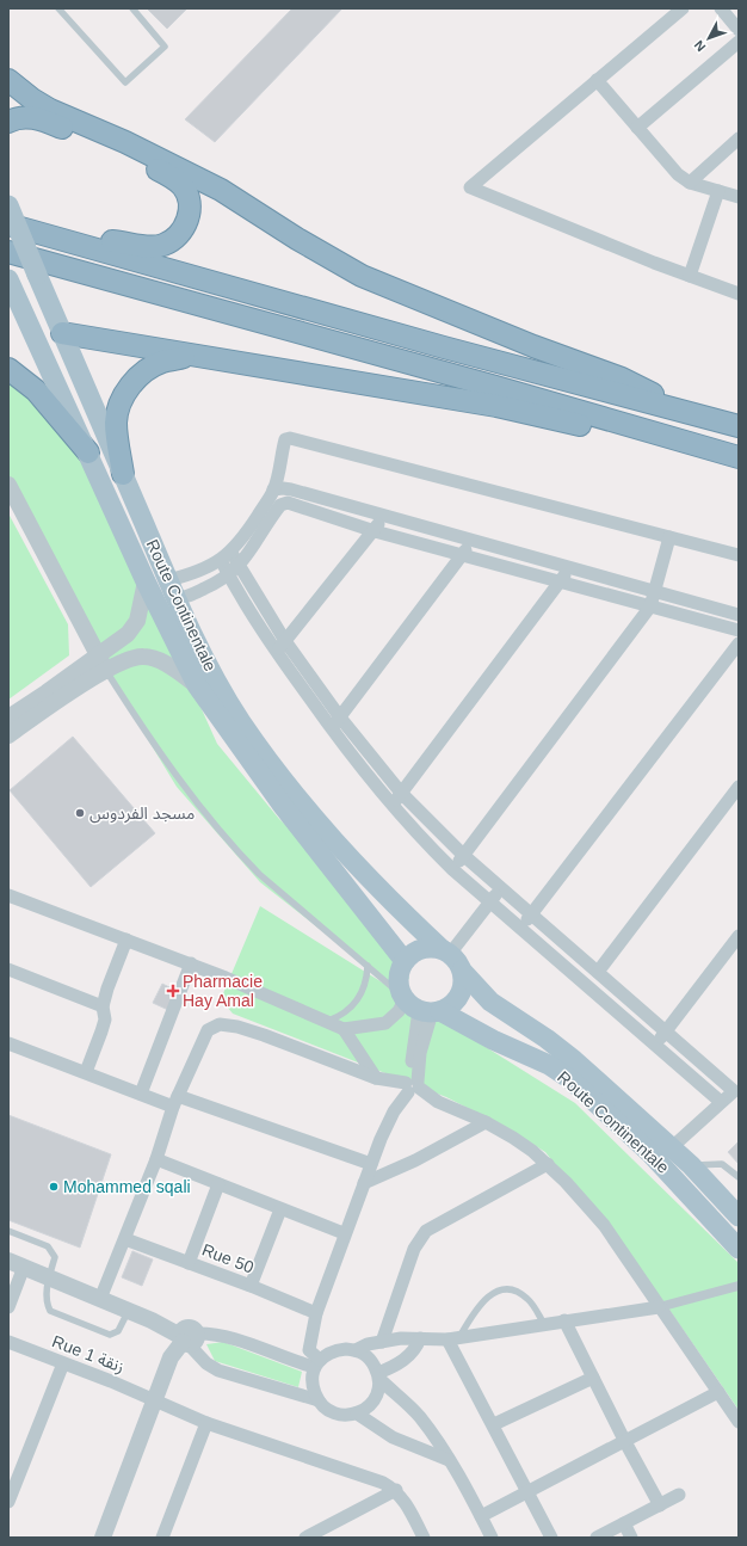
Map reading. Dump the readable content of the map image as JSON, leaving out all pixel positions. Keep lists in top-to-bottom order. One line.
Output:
{"streets":{"main road":["Route Continentale"],"street":["Rue 50","Rue 1 زنقة"]},"places":{"other":["مسجد الفردوس","Mohammed sqali"],"health":["Pharmacie Hay Amal"]},"north":"bottom left"}
